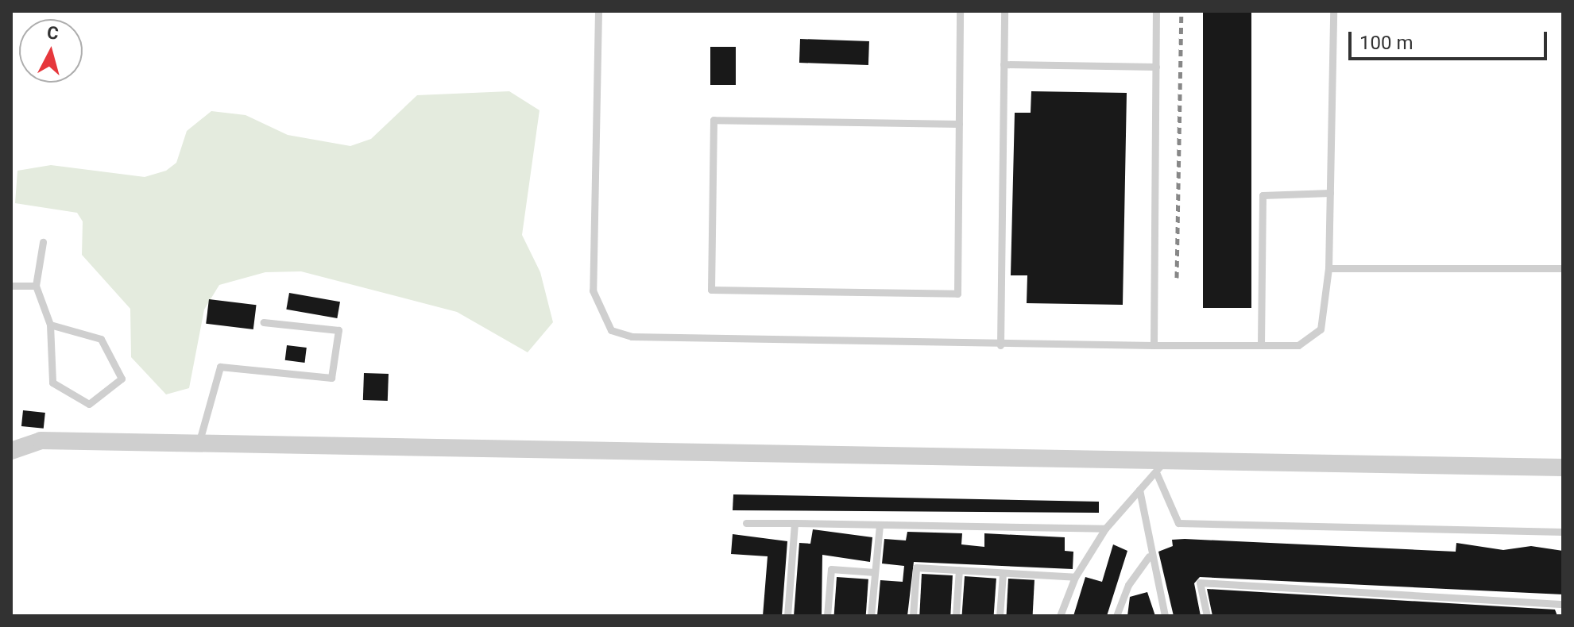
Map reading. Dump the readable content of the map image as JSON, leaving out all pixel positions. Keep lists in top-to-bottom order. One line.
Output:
{"scale_bar":"100 m","north":"top"}
